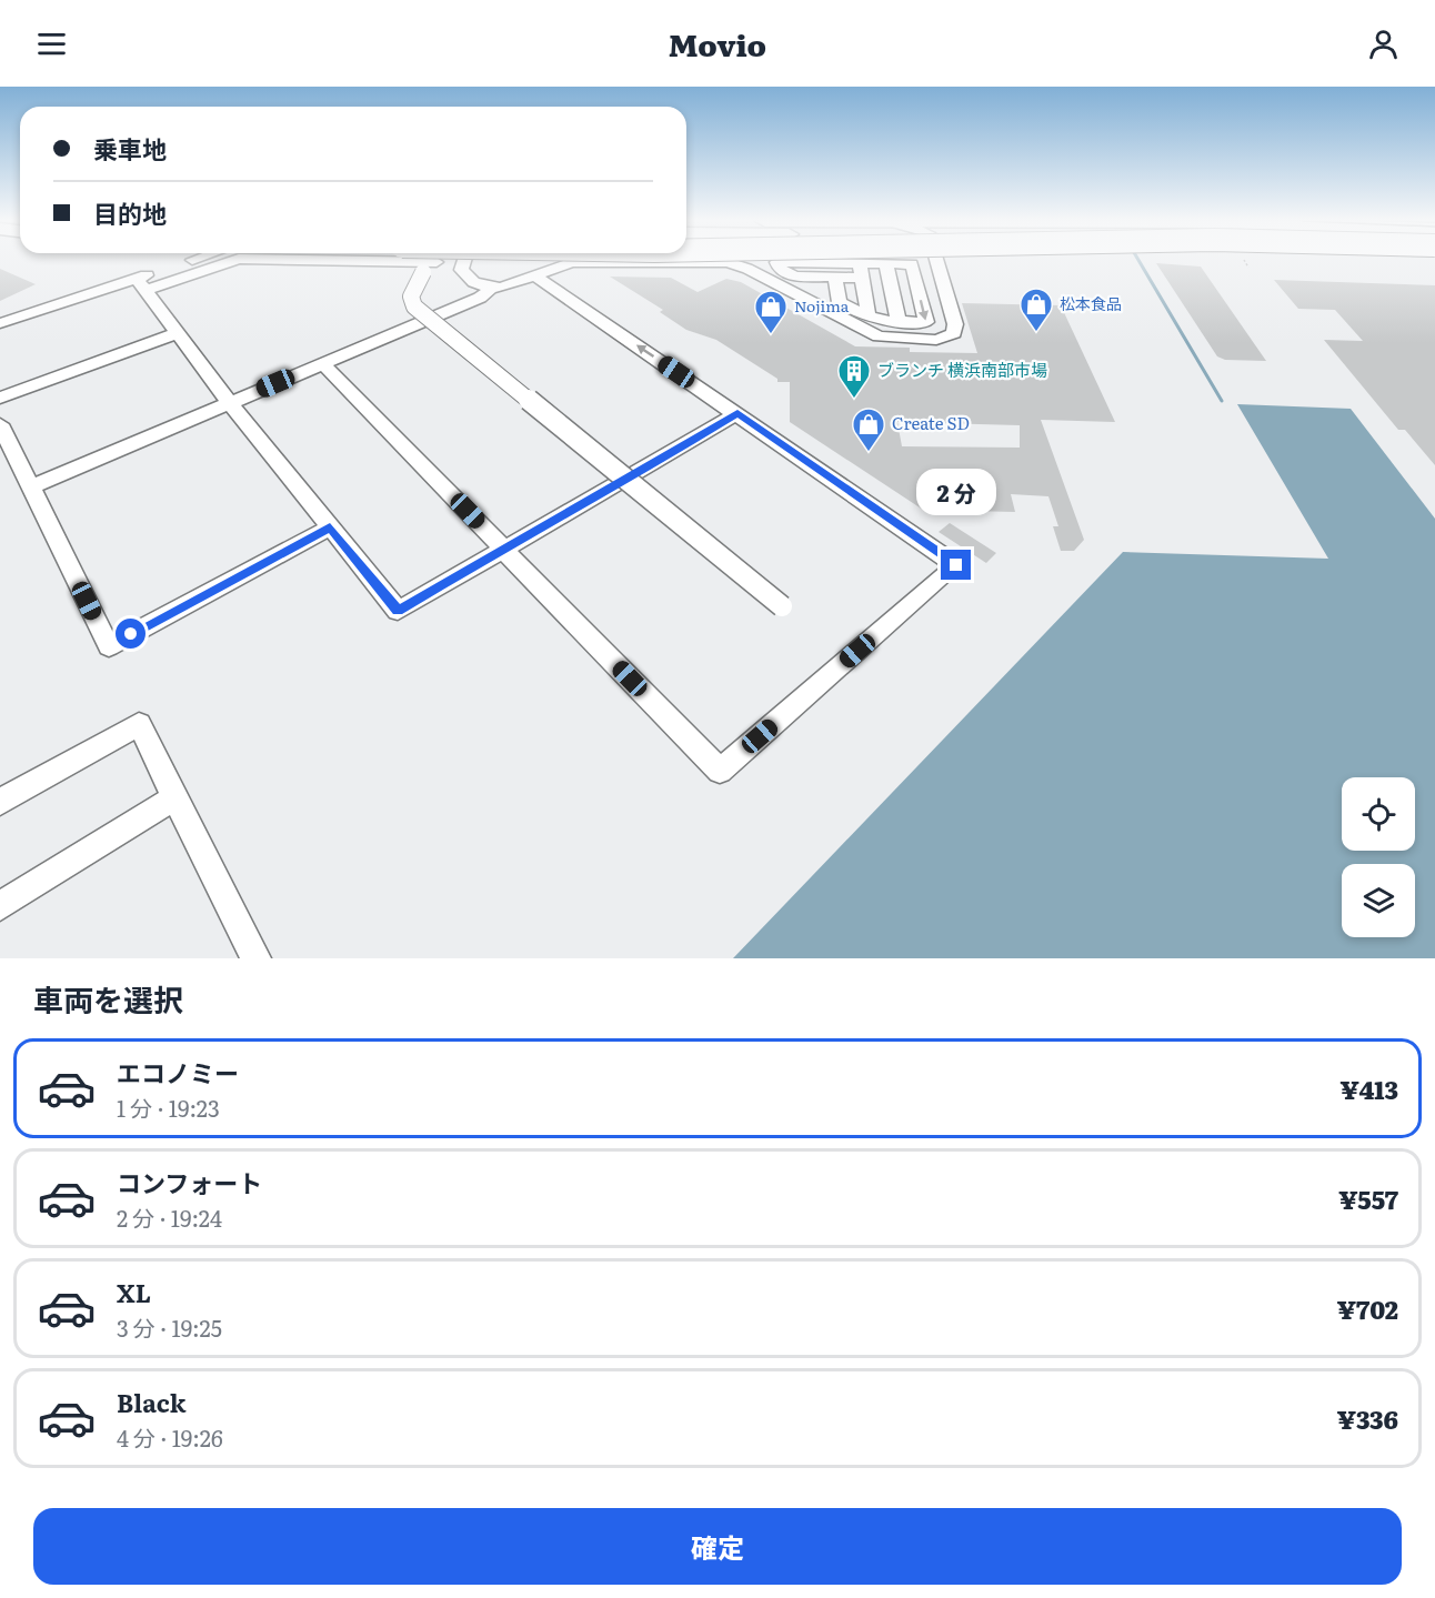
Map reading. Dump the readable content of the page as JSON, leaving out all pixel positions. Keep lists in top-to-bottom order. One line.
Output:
{"places":{"shop":["松本食品","Nojima","Create SD"],"building":["ブランチ 横浜南部市場"]},"page":{"header":"Movio","banner":["乗車地","目的地"],"bubble":"2 分","heading":"車両を選択","list":[{"name":"エコノミー","note":"1 分 · 19:23","value":"¥413"},{"name":"コンフォート","note":"2 分 · 19:24","value":"¥557"},{"name":"XL","note":"3 分 · 19:25","value":"¥702"},{"name":"Black","note":"4 分 · 19:26","value":"¥336"}],"buttons":"確定"}}
